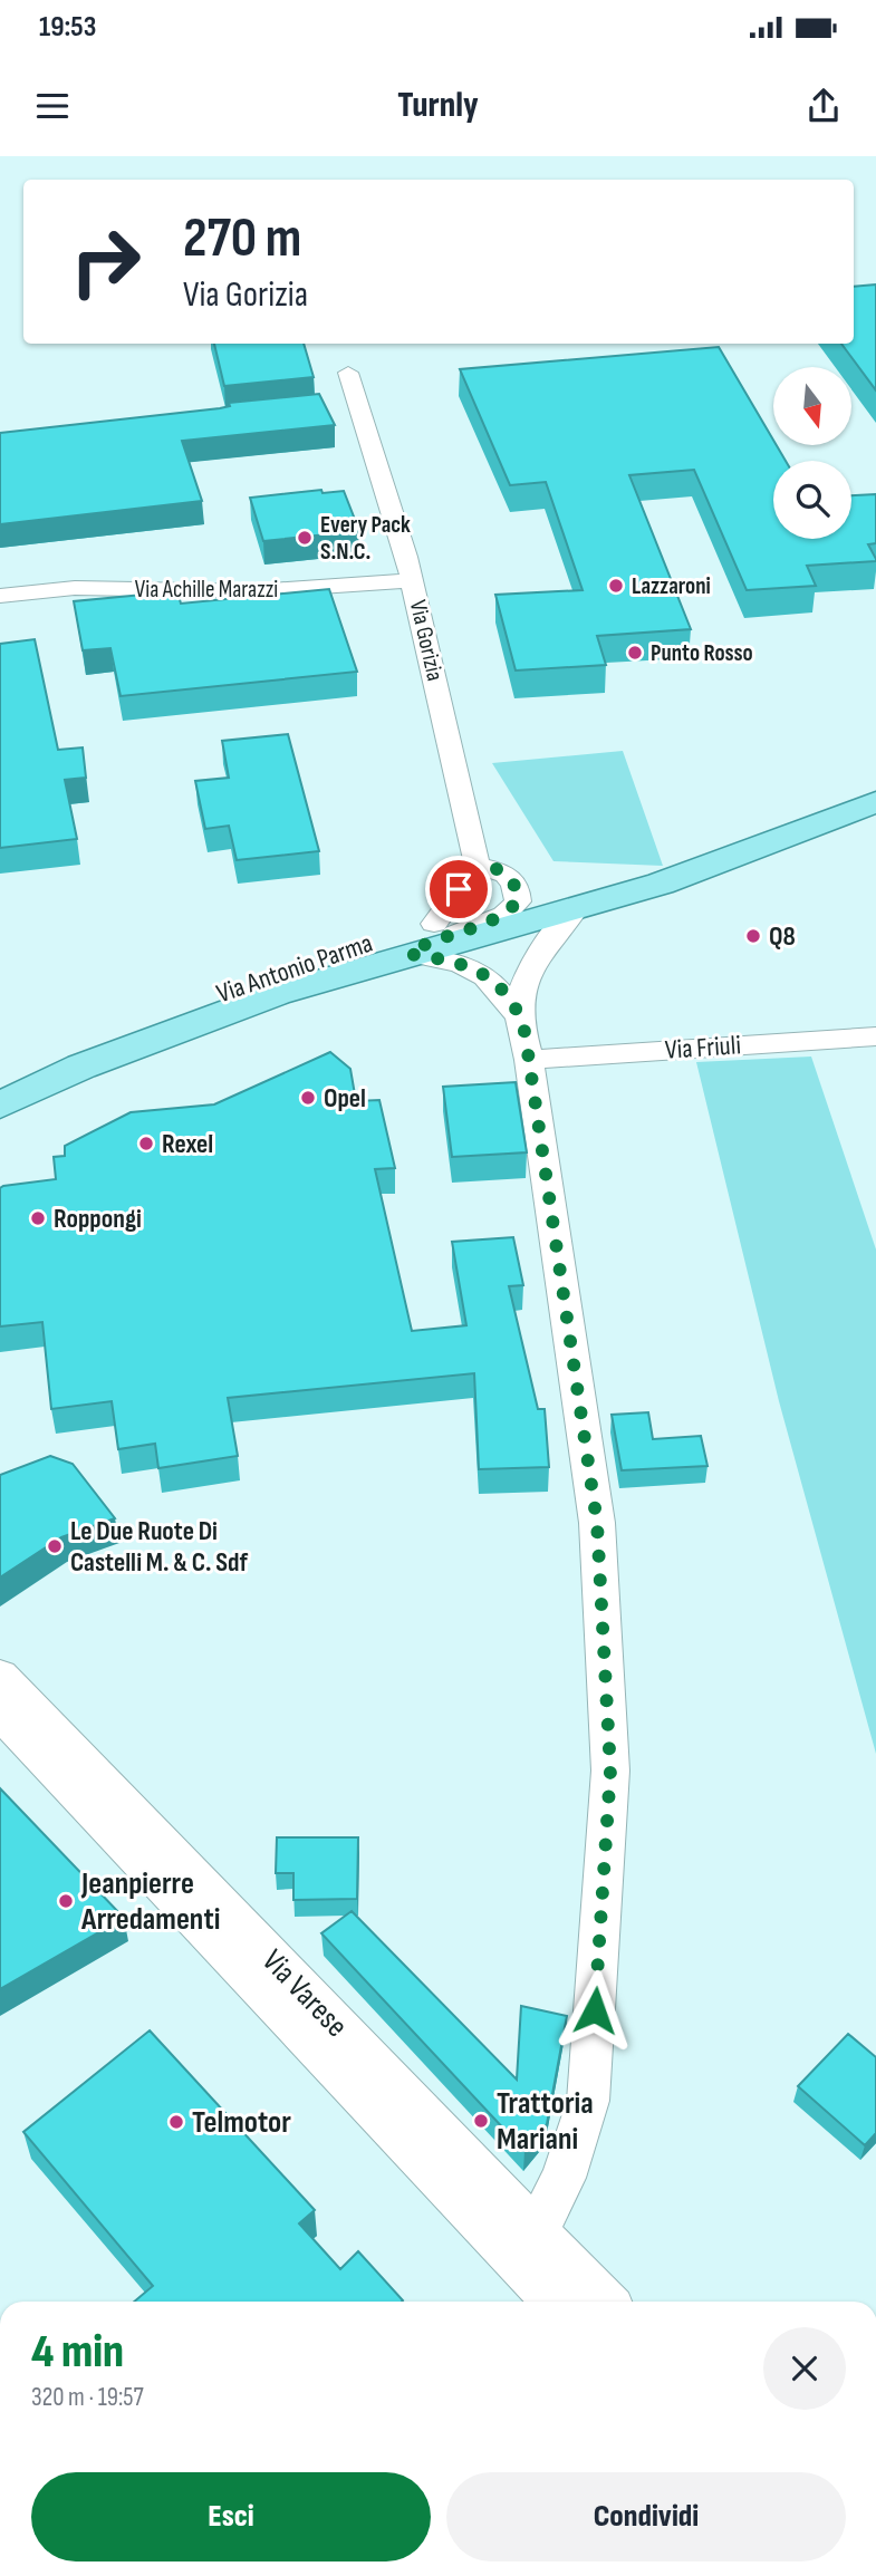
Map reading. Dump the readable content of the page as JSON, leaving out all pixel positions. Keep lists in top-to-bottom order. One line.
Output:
{"streets":{"main road":["Via Antonio Parma"],"street":["Via Achille Marazzi","Via Gorizia","Via Friuli","Via Varese"]},"crossings":[["Via Achille Marazzi","Via Gorizia"]],"places":["Every Pack S.N.C.","Lazzaroni","Punto Rosso","Q8","Opel","Rexel","Roppongi","Le Due Ruote Di Castelli M. & C. Sdf","Jeanpierre Arredamenti","Trattoria Mariani","Telmotor"],"north":"bottom","page":{"status":"19:53","header":"Turnly","turn":["270 m","Via Gorizia"],"heading":["4 min","320 m · 19:57"],"buttons":["Esci","Condividi"]}}
